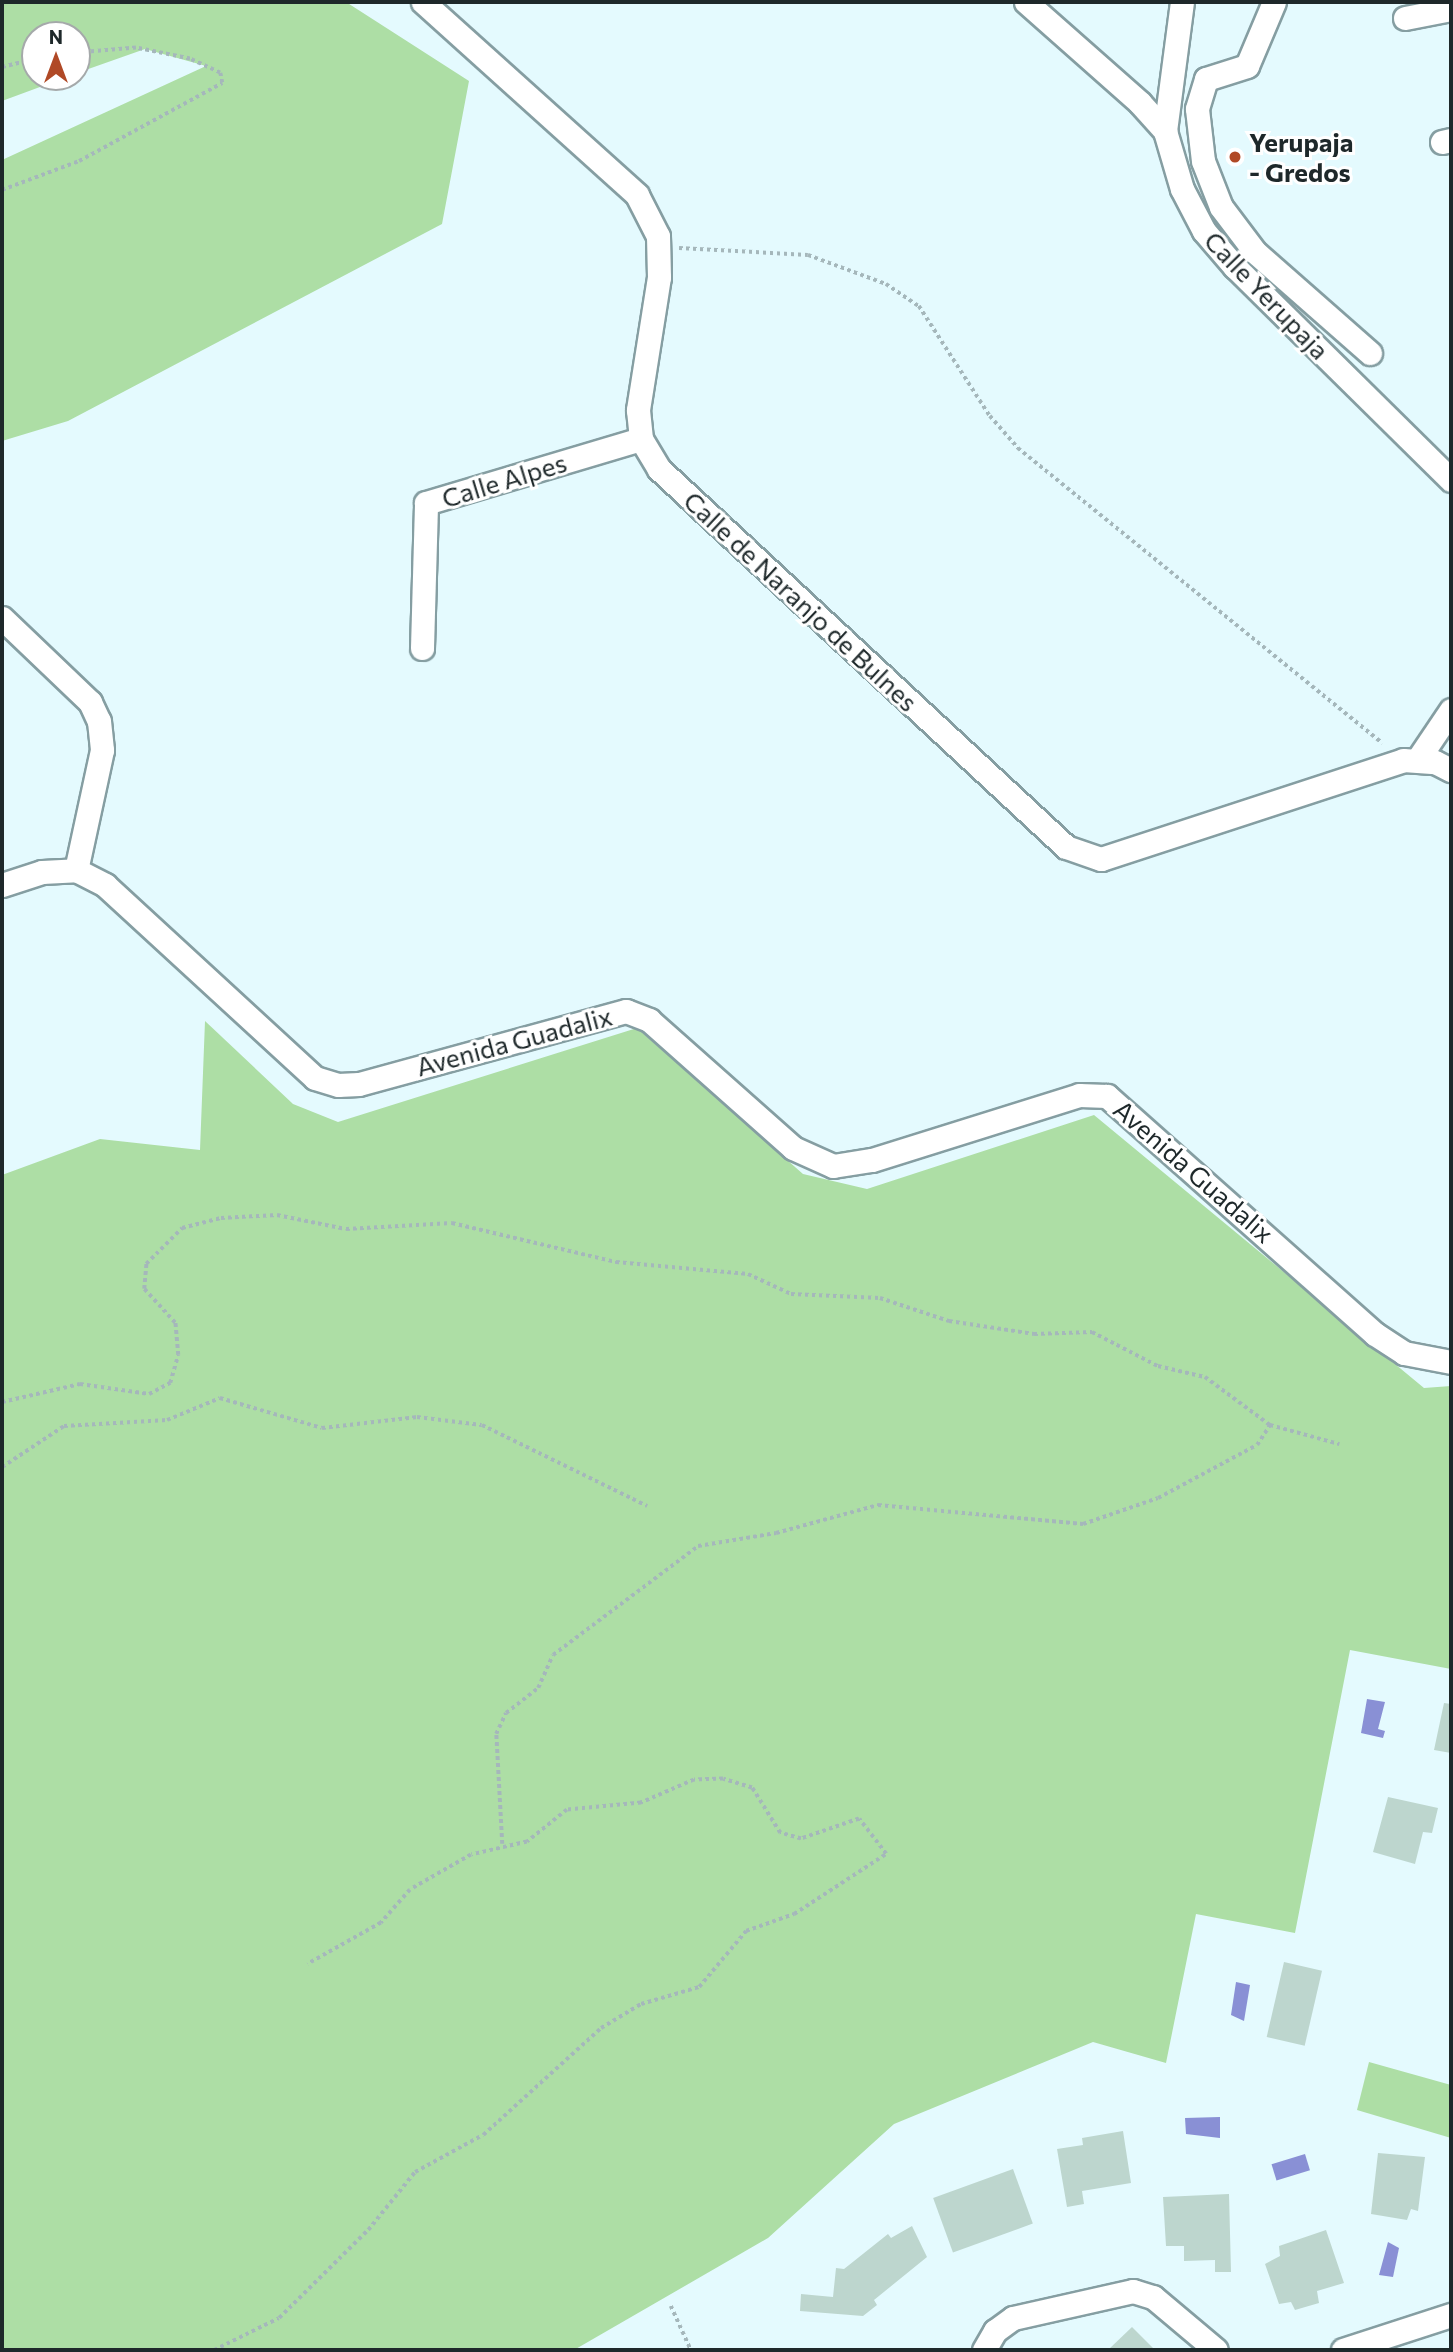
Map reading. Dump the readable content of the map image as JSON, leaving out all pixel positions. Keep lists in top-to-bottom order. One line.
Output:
{"streets":{"street":["Calle Yerupaja","Calle Alpes","Calle de Naranjo de Bulnes","Avenida Guadalix"]},"crossings":[["Calle Alpes","Calle de Naranjo de Bulnes"]],"places":["Yerupaja - Gredos"],"north":"top"}
